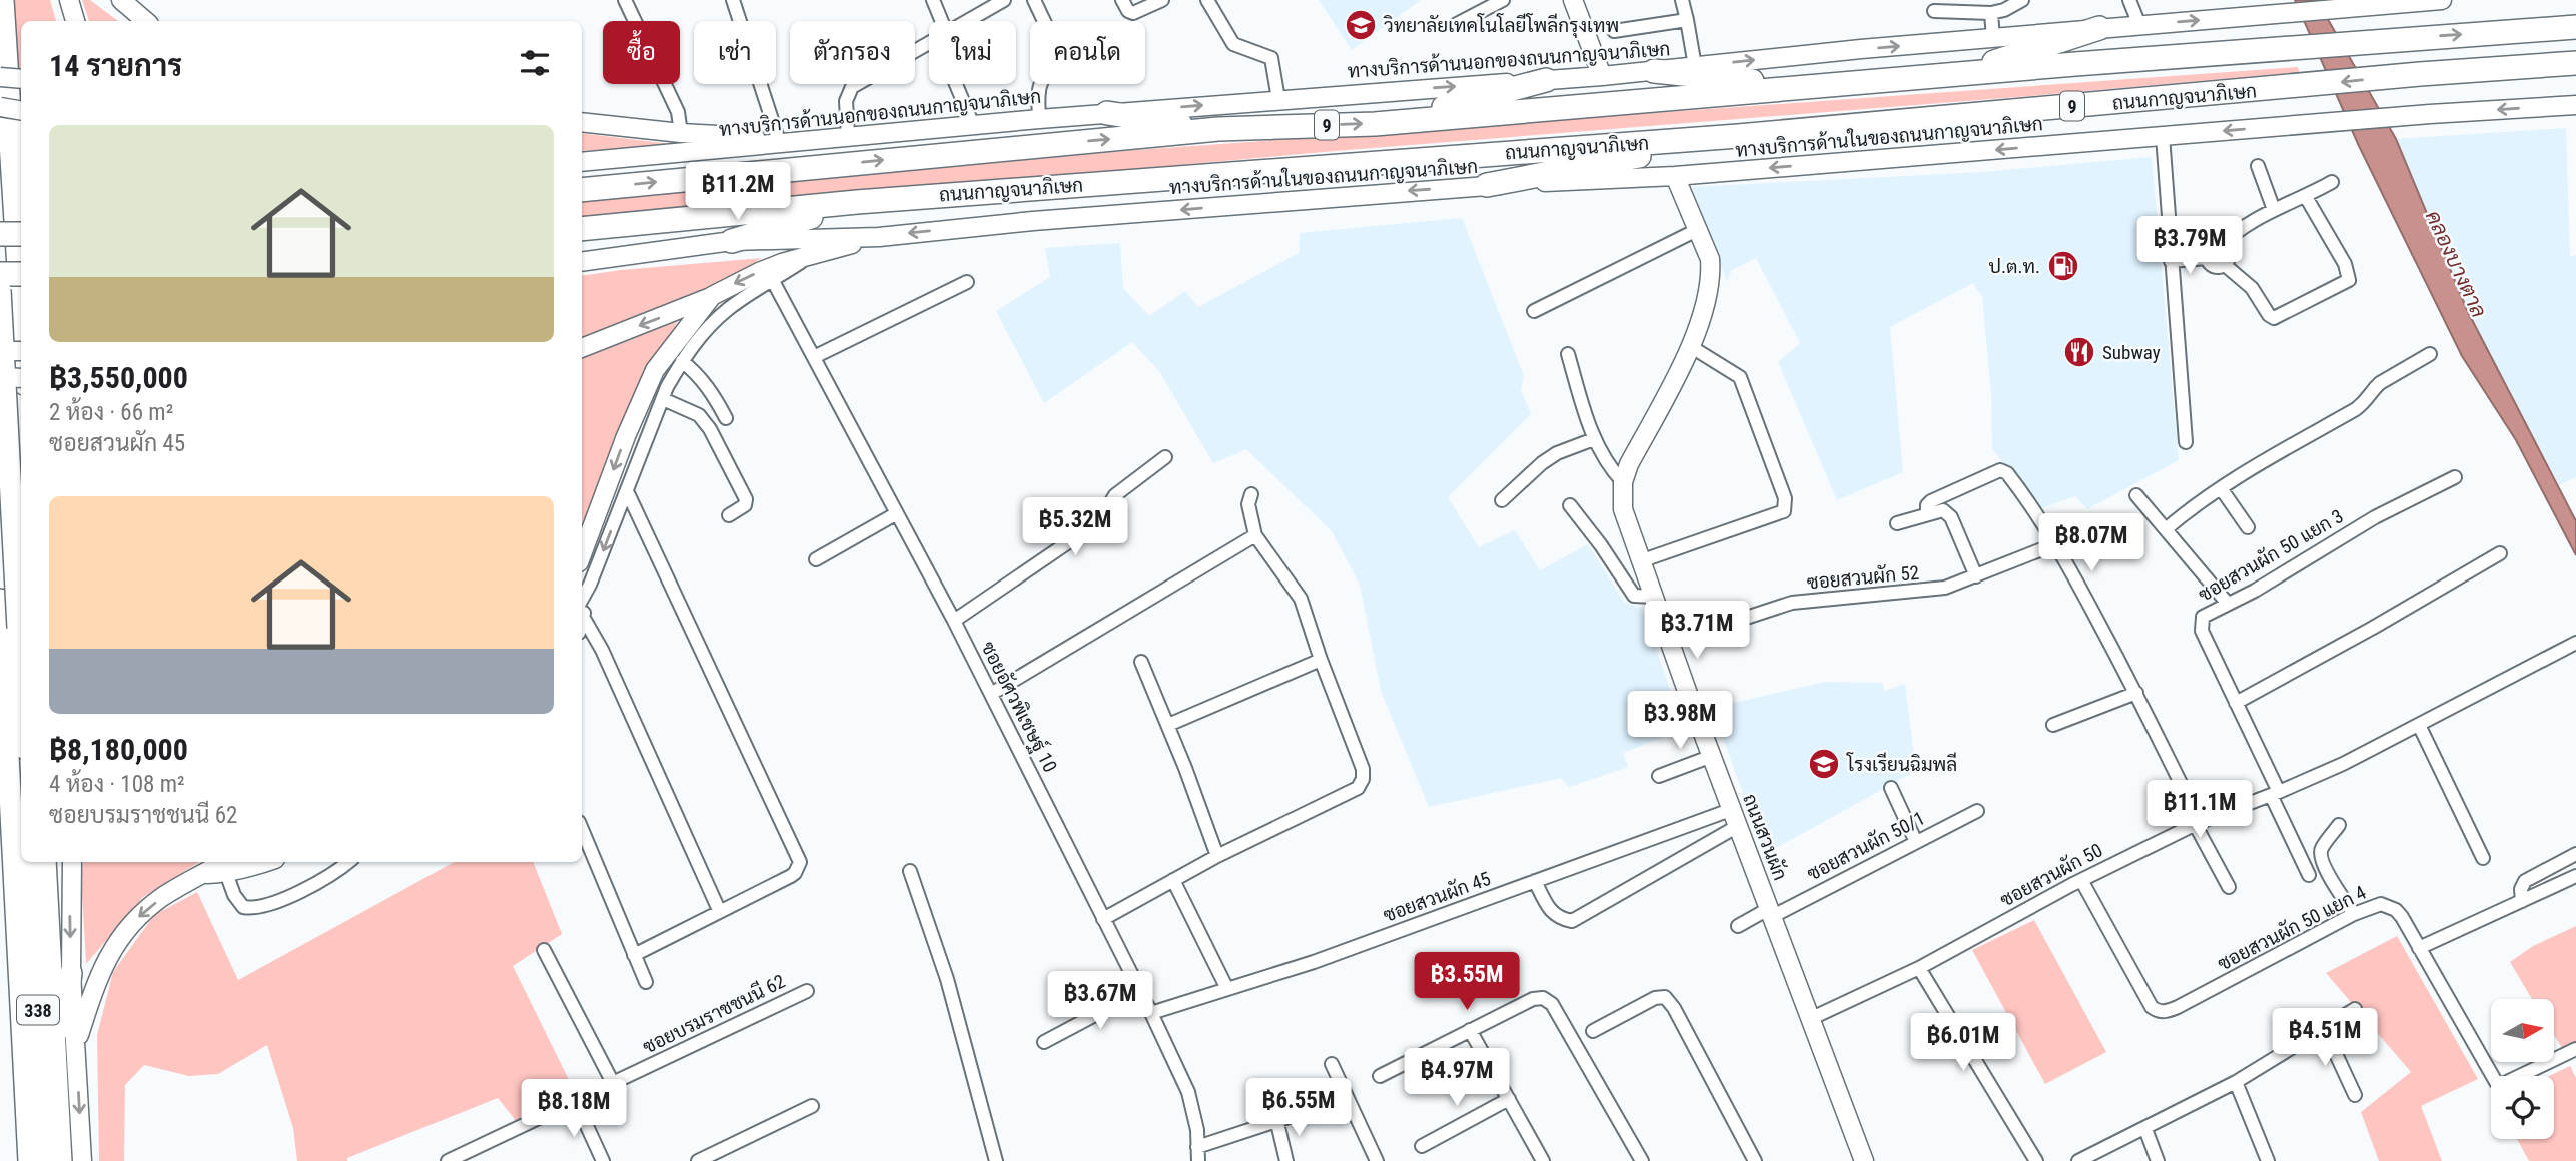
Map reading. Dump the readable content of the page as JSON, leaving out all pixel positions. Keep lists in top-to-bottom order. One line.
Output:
{"streets":{"highway":["ถนนกาญจนาภิเษก","9"],"main road":["ทางบริการด้านนอกของถนนกาญจนาภิเษก","ทางบริการด้านในของถนนกาญจนาภิเษก","ถนนสวนผัก","338"],"street":["ซอยสวนผัก 50 แยก 3","ซอยสวนผัก 52","ซอยอัศวพิเชษฐ์ 10","ซอยสวนผัก 50/1","ซอยสวนผัก 50","ซอยสวนผัก 45","ซอยสวนผัก 50 แยก 4","ซอยบรมราชชนนี 62"]},"crossings":[["ทางบริการด้านในของถนนกาญจนาภิเษก","ถนนสวนผัก"],["ซอยสวนผัก 50 แยก 3","ซอยสวนผัก 50"],["ซอยสวนผัก 52","ถนนสวนผัก"],["ซอยอัศวพิเชษฐ์ 10","ซอยสวนผัก 45"],["ถนนสวนผัก","ซอยสวนผัก 50/1"],["ถนนสวนผัก","ซอยสวนผัก 50"],["ถนนสวนผัก","ซอยสวนผัก 45"],["ซอยสวนผัก 50","ซอยสวนผัก 50 แยก 4"]],"one_way":["ทางบริการด้านนอกของถนนกาญจนาภิเษก","ทางบริการด้านในของถนนกาญจนาภิเษก"],"water":["คลองบางตาล"],"places":{"school or university":["วิทยาลัยเทคโนโลยีโพลีกรุงเทพ","โรงเรียนฉิมพลี"],"fuel station":["ป.ต.ท."],"restaurant":["Subway"]},"north":"right","page":{"chip":["ซื้อ","เช่า","ตัวกรอง","ใหม่","คอนโด"],"heading":"14 รายการ","list":[{"name":"฿3,550,000","note":"2 ห้อง · 66 m² · ซอยสวนผัก 45"},{"name":"฿8,180,000","note":"4 ห้อง · 108 m² · ซอยบรมราชชนนี 62"}],"price":["฿11.2M","฿3.79M","฿5.32M","฿8.07M","฿3.71M","฿3.98M","฿11.1M","฿3.55M","฿3.67M","฿4.51M","฿6.01M","฿4.97M","฿6.55M","฿8.18M"]}}
